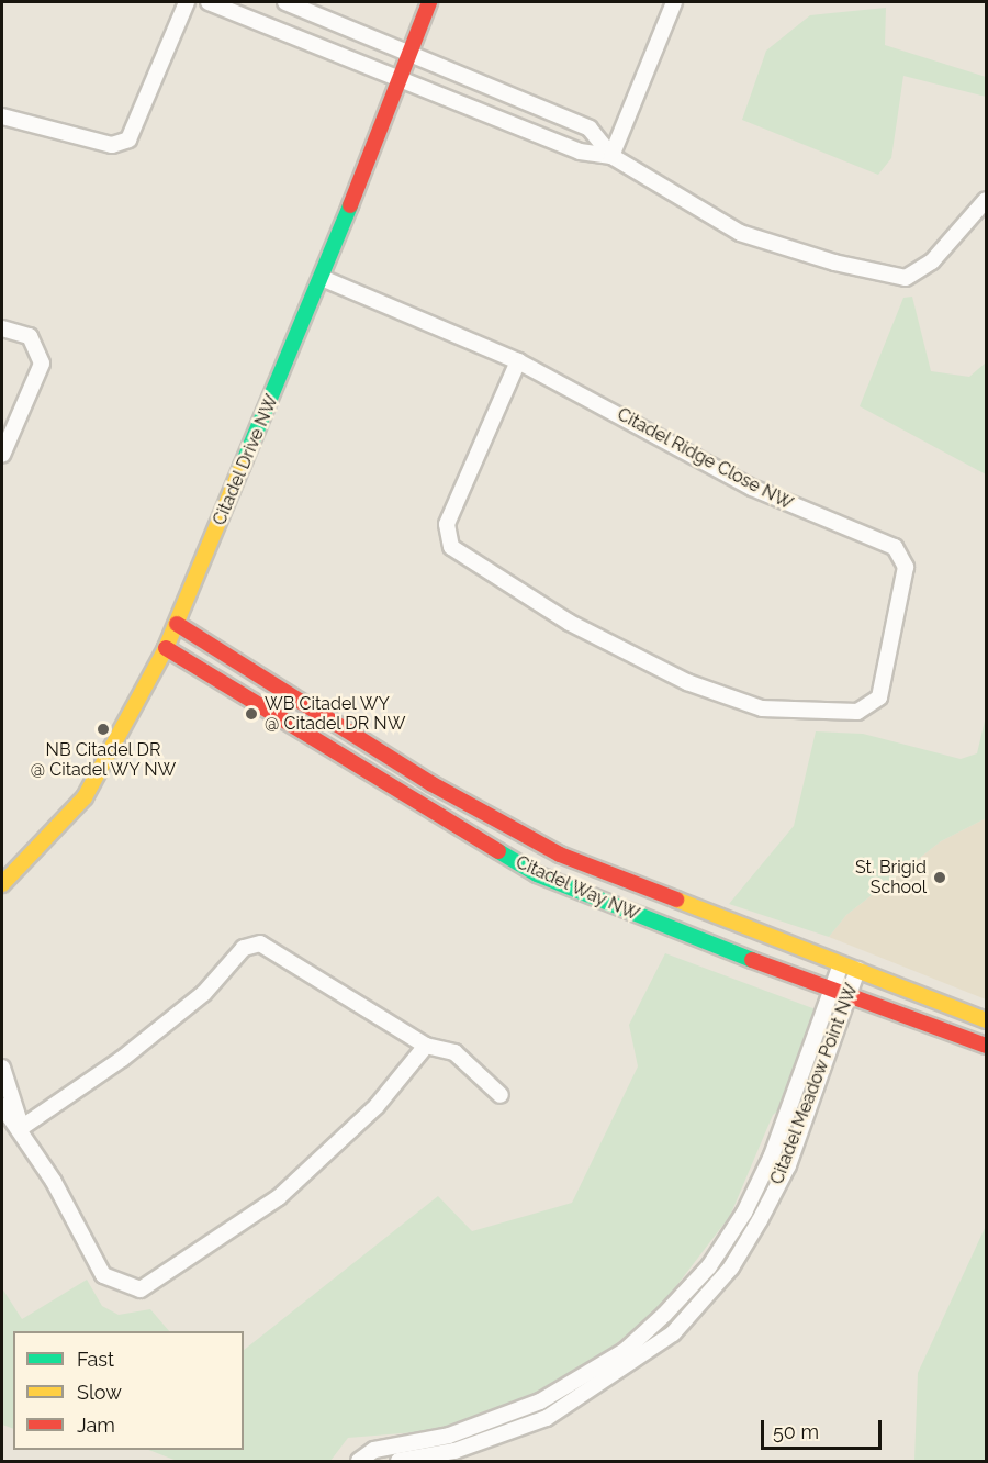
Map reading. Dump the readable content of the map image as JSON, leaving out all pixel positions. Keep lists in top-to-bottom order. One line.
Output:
{"streets":{"street":["Citadel Ridge Close NW","Citadel Drive NW","Citadel Way NW","Citadel Meadow Point NW"]},"crossings":[["Citadel Ridge Close NW","Citadel Drive NW"],["Citadel Drive NW","Citadel Way NW"],["Citadel Way NW","Citadel Meadow Point NW"]],"places":["WB Citadel WY @ Citadel DR NW","NB Citadel DR @ Citadel WY NW","St. Brigid School"],"legend":["Fast","Slow","Jam"],"scale_bar":"50 m"}
